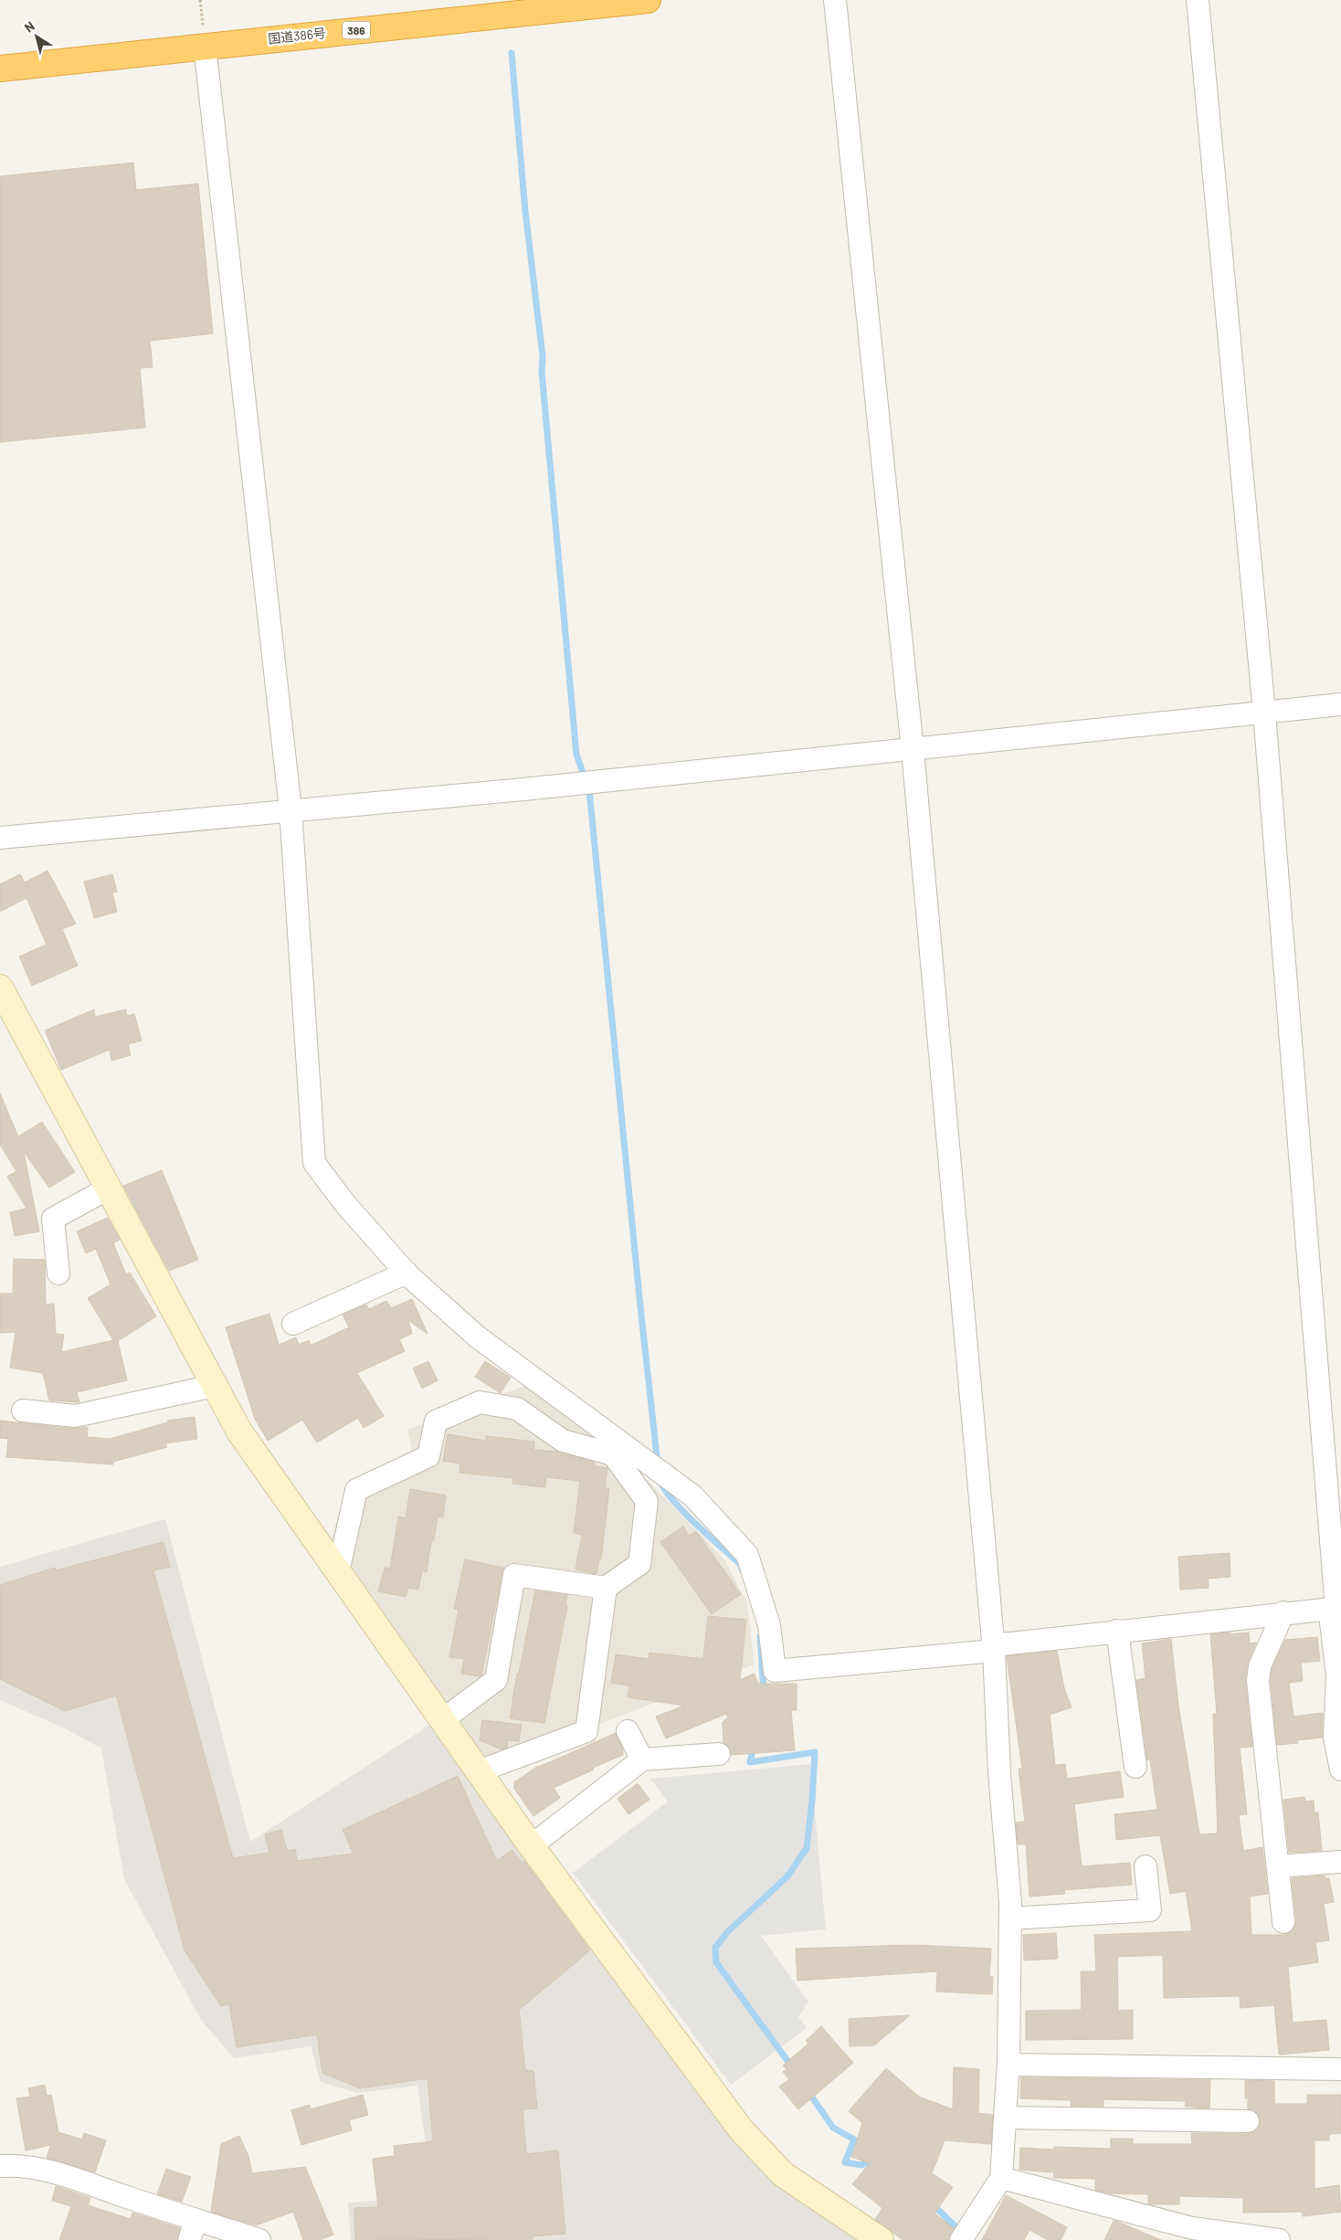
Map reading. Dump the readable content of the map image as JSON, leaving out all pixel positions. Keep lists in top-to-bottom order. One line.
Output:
{"streets":{"highway":["386","国道386号"]},"north":"top left"}
